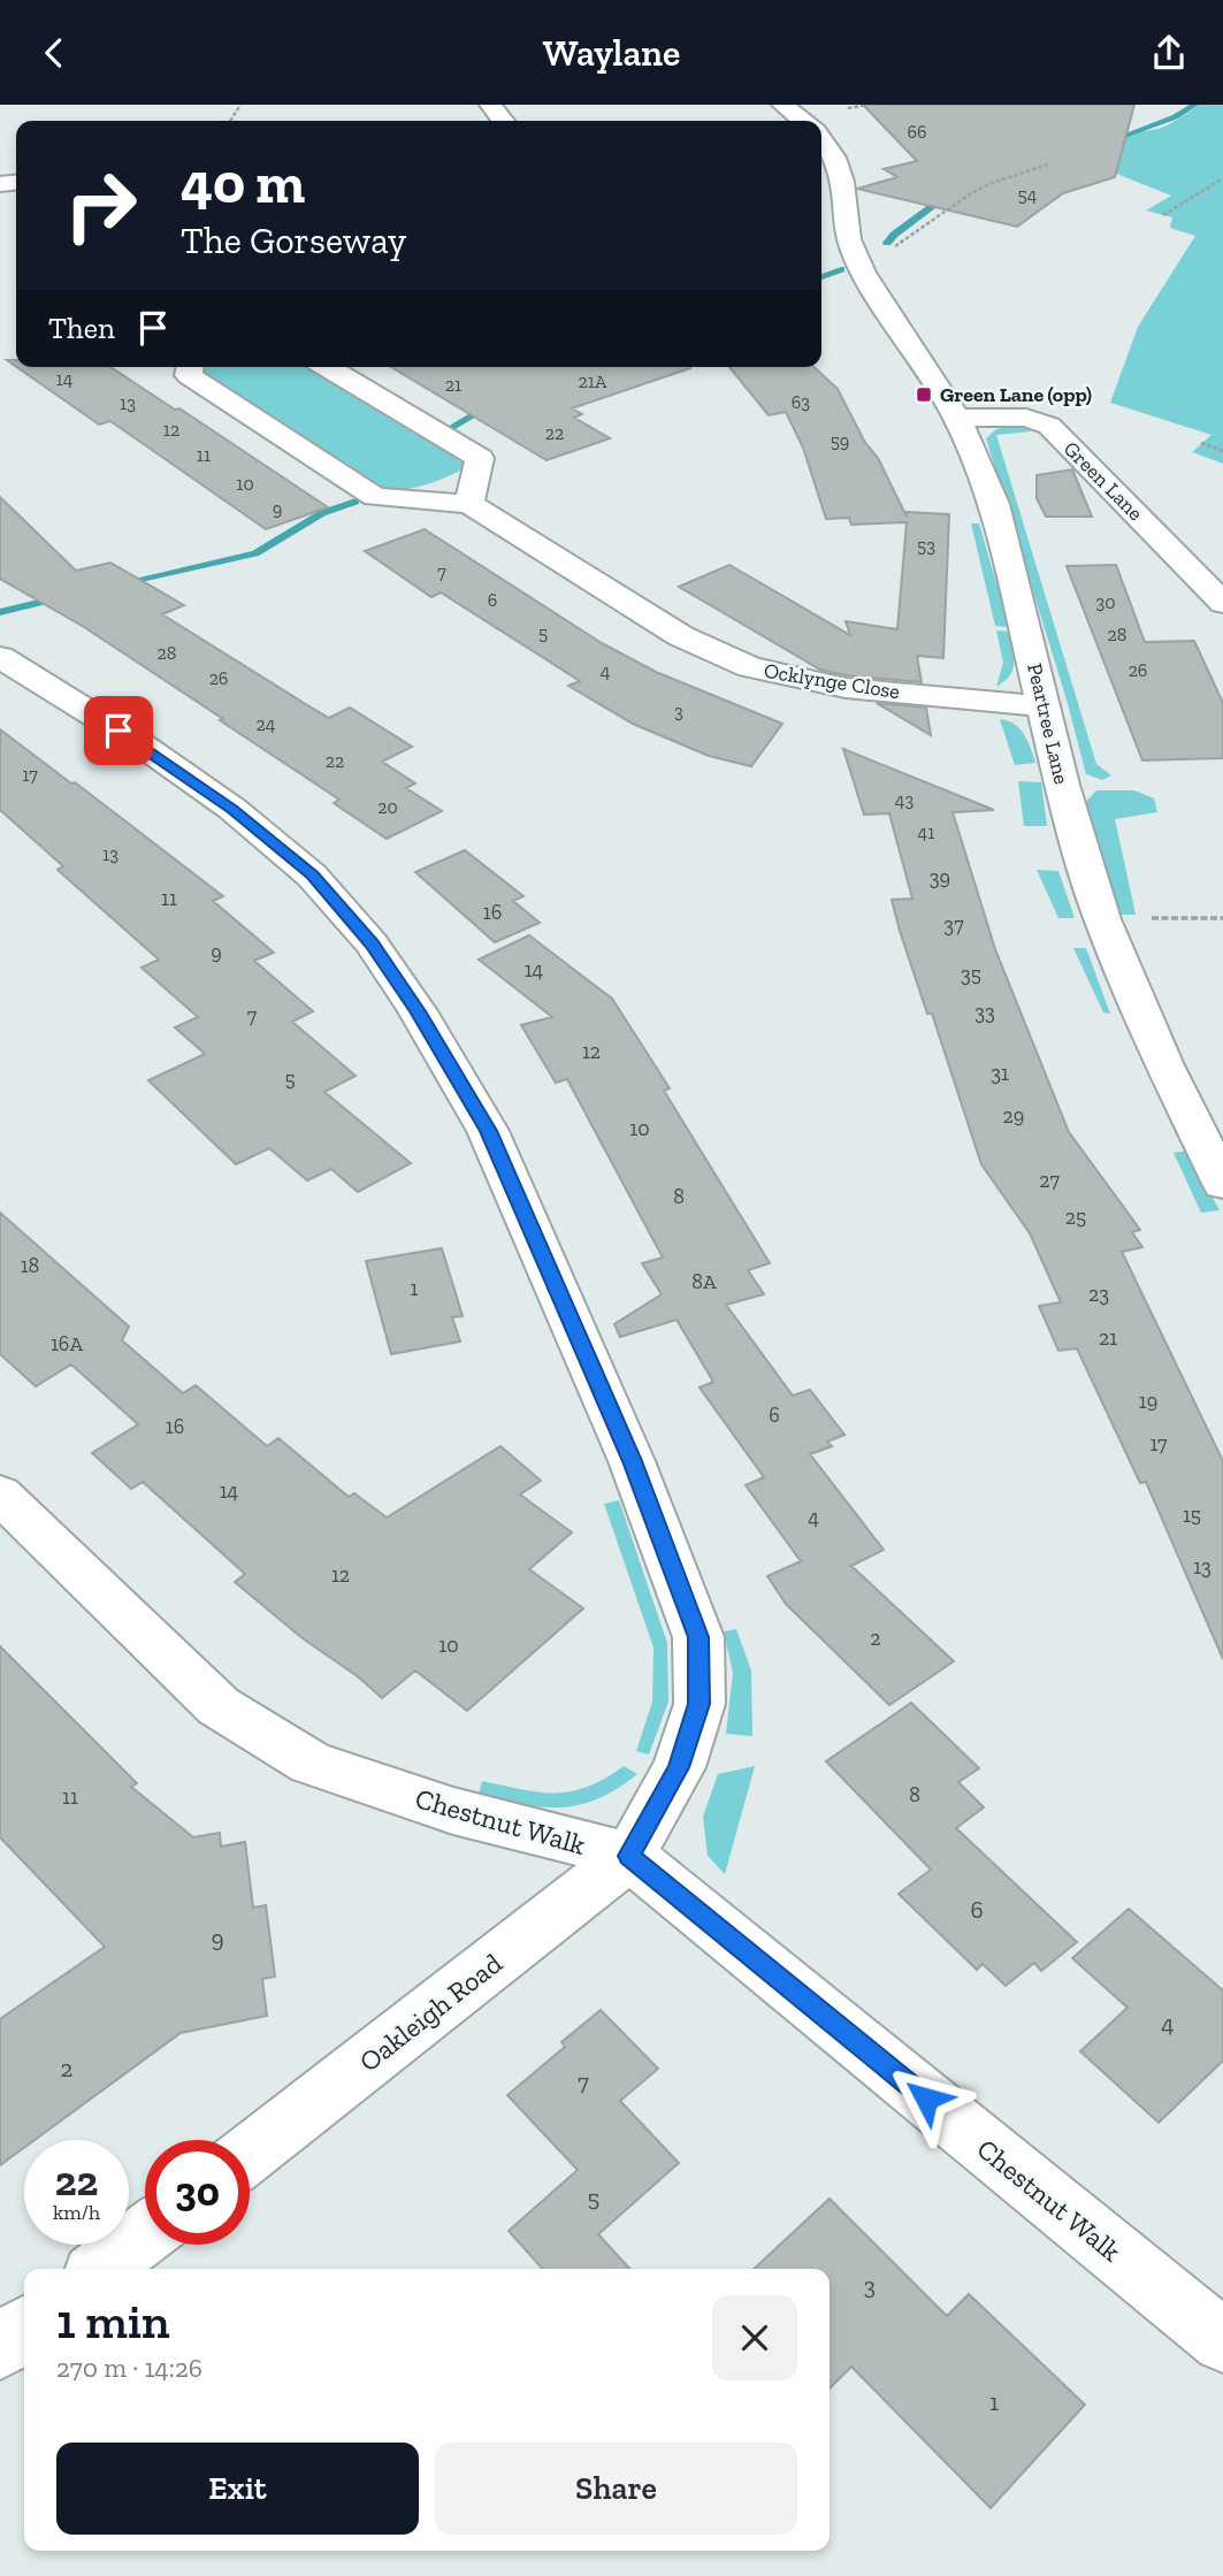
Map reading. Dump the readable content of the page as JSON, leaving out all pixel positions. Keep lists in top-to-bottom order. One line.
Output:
{"streets":{"street":["Green Lane","Ocklynge Close","Peartree Lane","Chestnut Walk","Oakleigh Road"]},"crossings":[["Green Lane","Peartree Lane"],["Ocklynge Close","Peartree Lane"],["Chestnut Walk","Oakleigh Road"]],"places":{"transit":["Green Lane (opp)"]},"house_numbers":["66","54","14","21A","21","63","13","12","22","59","11","10","9","53","7","6","30","5","28","28","26","4","26","3","24","22","17","43","20","41","13","39","11","16","37","9","14","35","33","7","12","31","5","29","10","27","8","25","18","8A","1","23","21","16A","19","6","16","17","14","15","4","13","12","2","10","8","11","6","9","4","2","7","5","3","1"],"page":{"header":"Waylane","turn":["40 m","The Gorseway"],"then":"Then","speed":"22 km/h","limit":"30","heading":["1 min","270 m · 14:26"],"buttons":["Exit","Share"]}}
